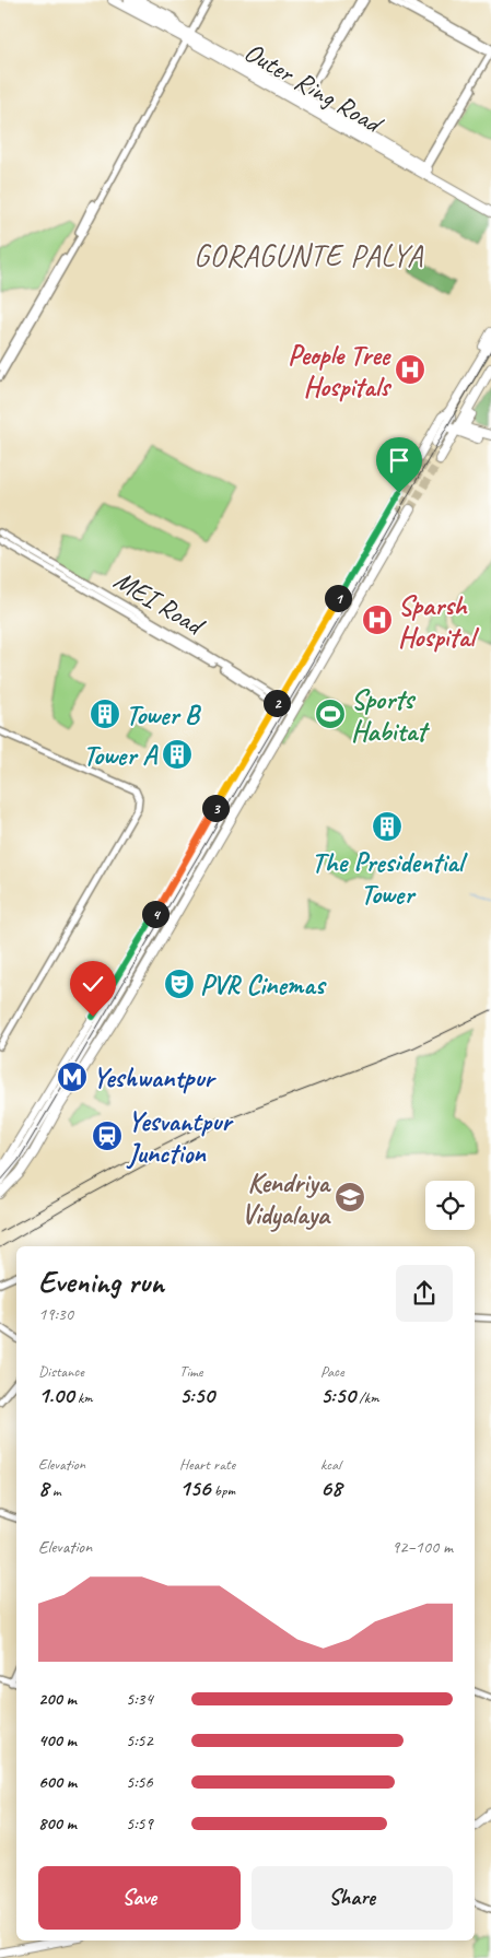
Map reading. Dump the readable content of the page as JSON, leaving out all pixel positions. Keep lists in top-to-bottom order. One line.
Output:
{"streets":{"highway":["Outer Ring Road"],"street":["MEI Road"]},"districts":["GORAGUNTE PALYA"],"places":{"hospital":["People Tree Hospitals","Sparsh Hospital"],"building":["Tower B","Tower A","The Presidential Tower"],"sports":["Sports Habitat"],"theatre":["PVR Cinemas"],"metro station":["Yeshwantpur"],"station":["Yesvantpur Junction"],"school or university":["Kendriya Vidyalaya"]},"page":{"pins":["1","2","3","4"],"heading":["Evening run","19:30"],"stats":[["Distance","1.00 km"],["Time","5:50"],["Pace","5:50 /km"],["Elevation","8 m"],["Heart rate","156 bpm"],["kcal","68"]],"chart":["Elevation","92–100 m"],"list":[{"name":"200 m","note":"5:34"},{"name":"400 m","note":"5:52"},{"name":"600 m","note":"5:56"},{"name":"800 m","note":"5:59"}],"buttons":["Save","Share"]}}
